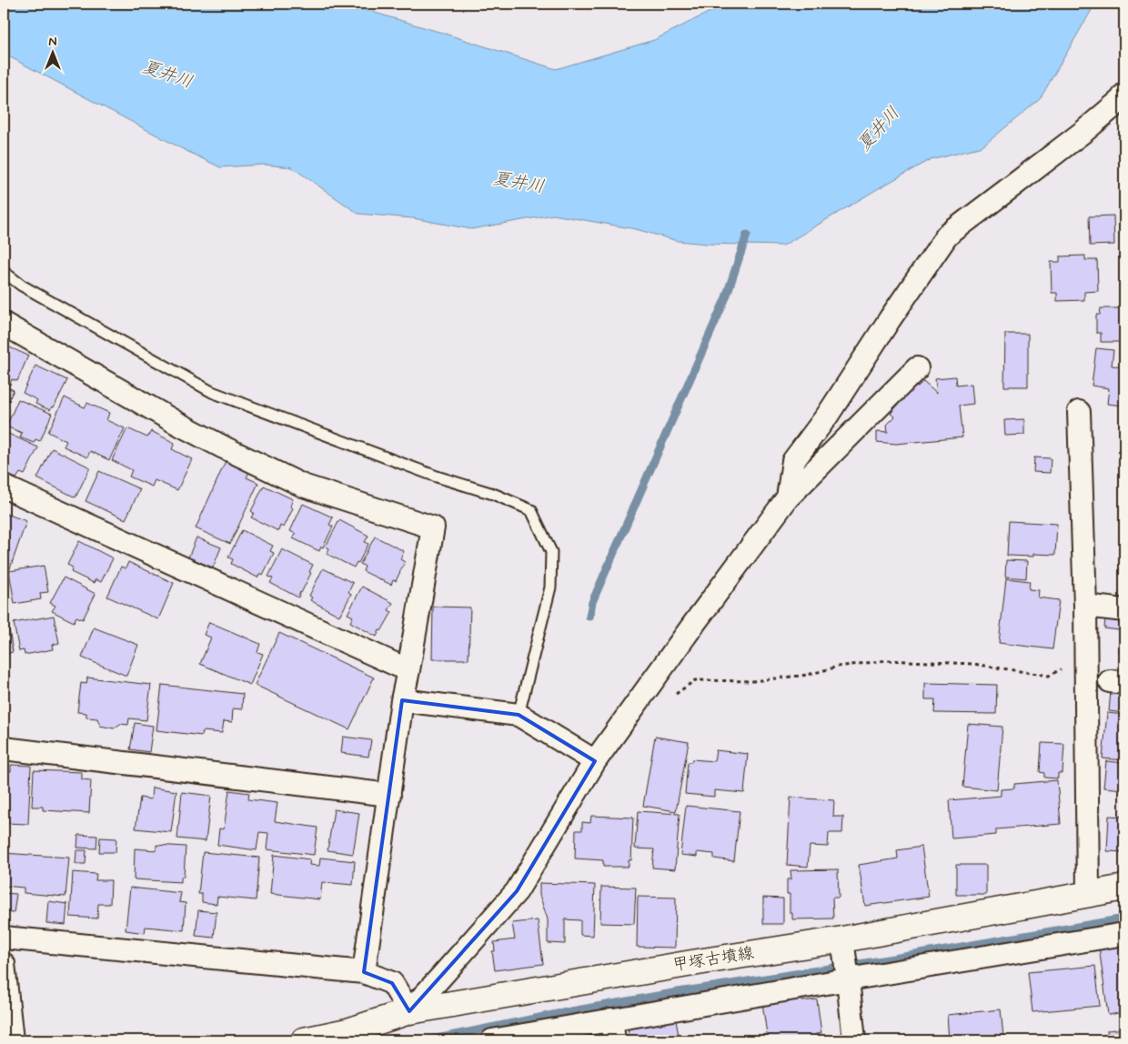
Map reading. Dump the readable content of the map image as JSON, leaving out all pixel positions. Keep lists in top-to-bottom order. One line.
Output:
{"streets":{"main road":["甲塚古墳線"]},"water":["夏井川"],"north":"top"}
